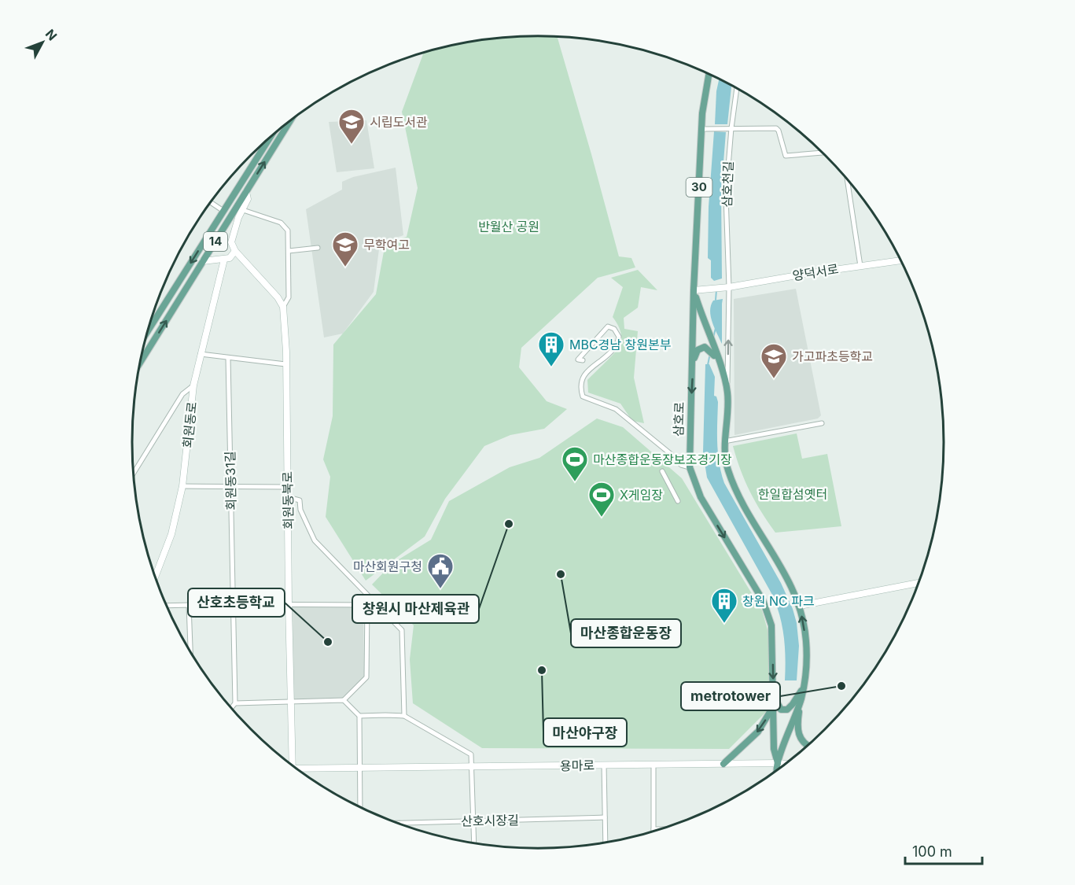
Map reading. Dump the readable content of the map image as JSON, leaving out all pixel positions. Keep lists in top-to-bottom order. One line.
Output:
{"streets":{"main road":["30","14","양덕서로","삼호로","회원동로","회원동북로","용마로"],"street":["삼호천길","회원동31길","산호시장길"]},"crossings":[["삼호천길","양덕서로"],["삼호천길","삼호로"],["양덕서로","삼호로"],["삼호로","용마로"]],"parks":["반월산 공원","한일합섬옛터"],"places":{"school or university":["시립도서관","무학여고","가고파초등학교"],"building":["MBC경남 창원본부","창원 NC 파크"],"sports":["마산종합운동장보조경기장","X게임장"],"other":["창원시 마산제육관","마산종합운동장","산호초등학교","마산야구장","metrotower"],"public building":["마산회원구청"]},"scale_bar":"100 m","north":"top right"}
